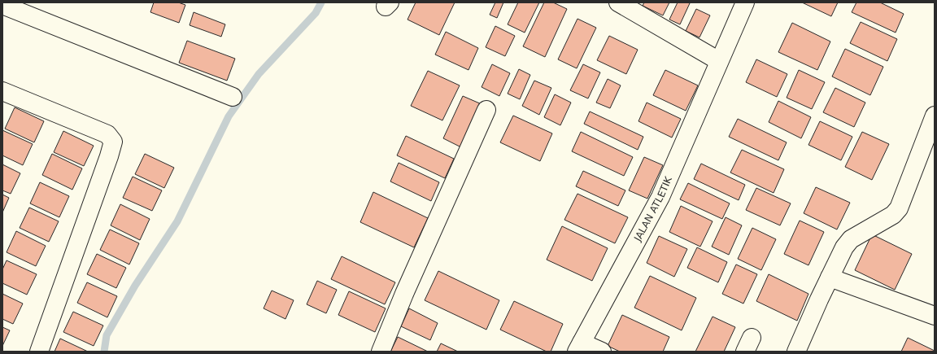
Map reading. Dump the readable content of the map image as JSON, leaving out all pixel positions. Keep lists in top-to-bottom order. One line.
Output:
{"streets":{"street":["JALAN ATLETIK"]}}
